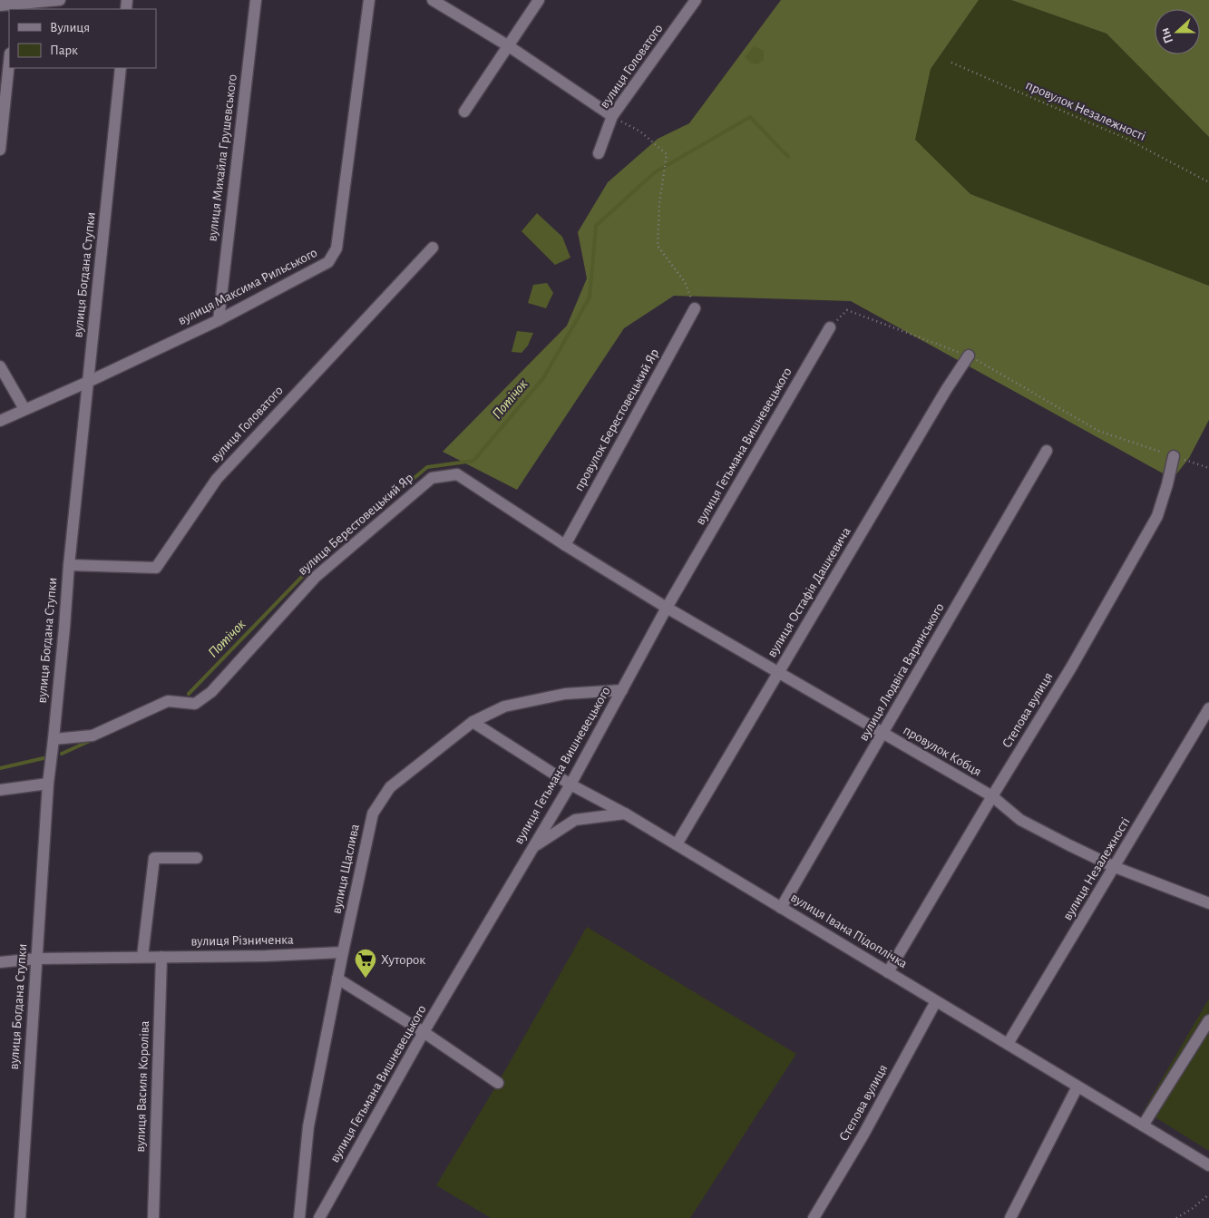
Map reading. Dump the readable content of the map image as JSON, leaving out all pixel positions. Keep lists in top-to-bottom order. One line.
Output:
{"streets":{"street":["вулиця Головатого","вулиця Михайла Грушевського","вулиця Богдана Ступки","вулиця Максима Рильського","провулок Берестовецький Яр","вулиця Гетьмана Вишневецького","вулиця Берестовецький Яр","вулиця Остафія Дашкевича","вулиця Людвіга Варинського","Степова вулиця","провулок Кобця","вулиця Щаслива","вулиця Незалежності","вулиця Івана Підоплічка","вулиця Різниченка","вулиця Василя Короліва"],"path":["провулок Незалежності"]},"crossings":[["вулиця Головатого","вулиця Богдана Ступки"],["вулиця Михайла Грушевського","вулиця Максима Рильського"],["вулиця Богдана Ступки","вулиця Максима Рильського"],["вулиця Богдана Ступки","вулиця Берестовецький Яр"],["вулиця Богдана Ступки","вулиця Різниченка"],["провулок Берестовецький Яр","вулиця Берестовецький Яр"],["вулиця Гетьмана Вишневецького","вулиця Берестовецький Яр"],["вулиця Гетьмана Вишневецького","провулок Кобця"],["вулиця Гетьмана Вишневецького","вулиця Щаслива"],["вулиця Гетьмана Вишневецького","вулиця Івана Підоплічка"],["вулиця Берестовецький Яр","провулок Кобця"],["вулиця Остафія Дашкевича","провулок Кобця"],["вулиця Остафія Дашкевича","вулиця Івана Підоплічка"],["вулиця Людвіга Варинського","провулок Кобця"],["вулиця Людвіга Варинського","вулиця Івана Підоплічка"],["Степова вулиця","провулок Кобця"],["Степова вулиця","вулиця Івана Підоплічка"],["провулок Кобця","вулиця Незалежності"],["вулиця Щаслива","вулиця Івана Підоплічка"],["вулиця Щаслива","вулиця Різниченка"],["вулиця Незалежності","вулиця Івана Підоплічка"],["вулиця Різниченка","вулиця Василя Короліва"]],"water":["Потічок"],"places":{"supermarket":["Хуторок"]},"legend":["Вулиця","Парк"],"north":"left"}
